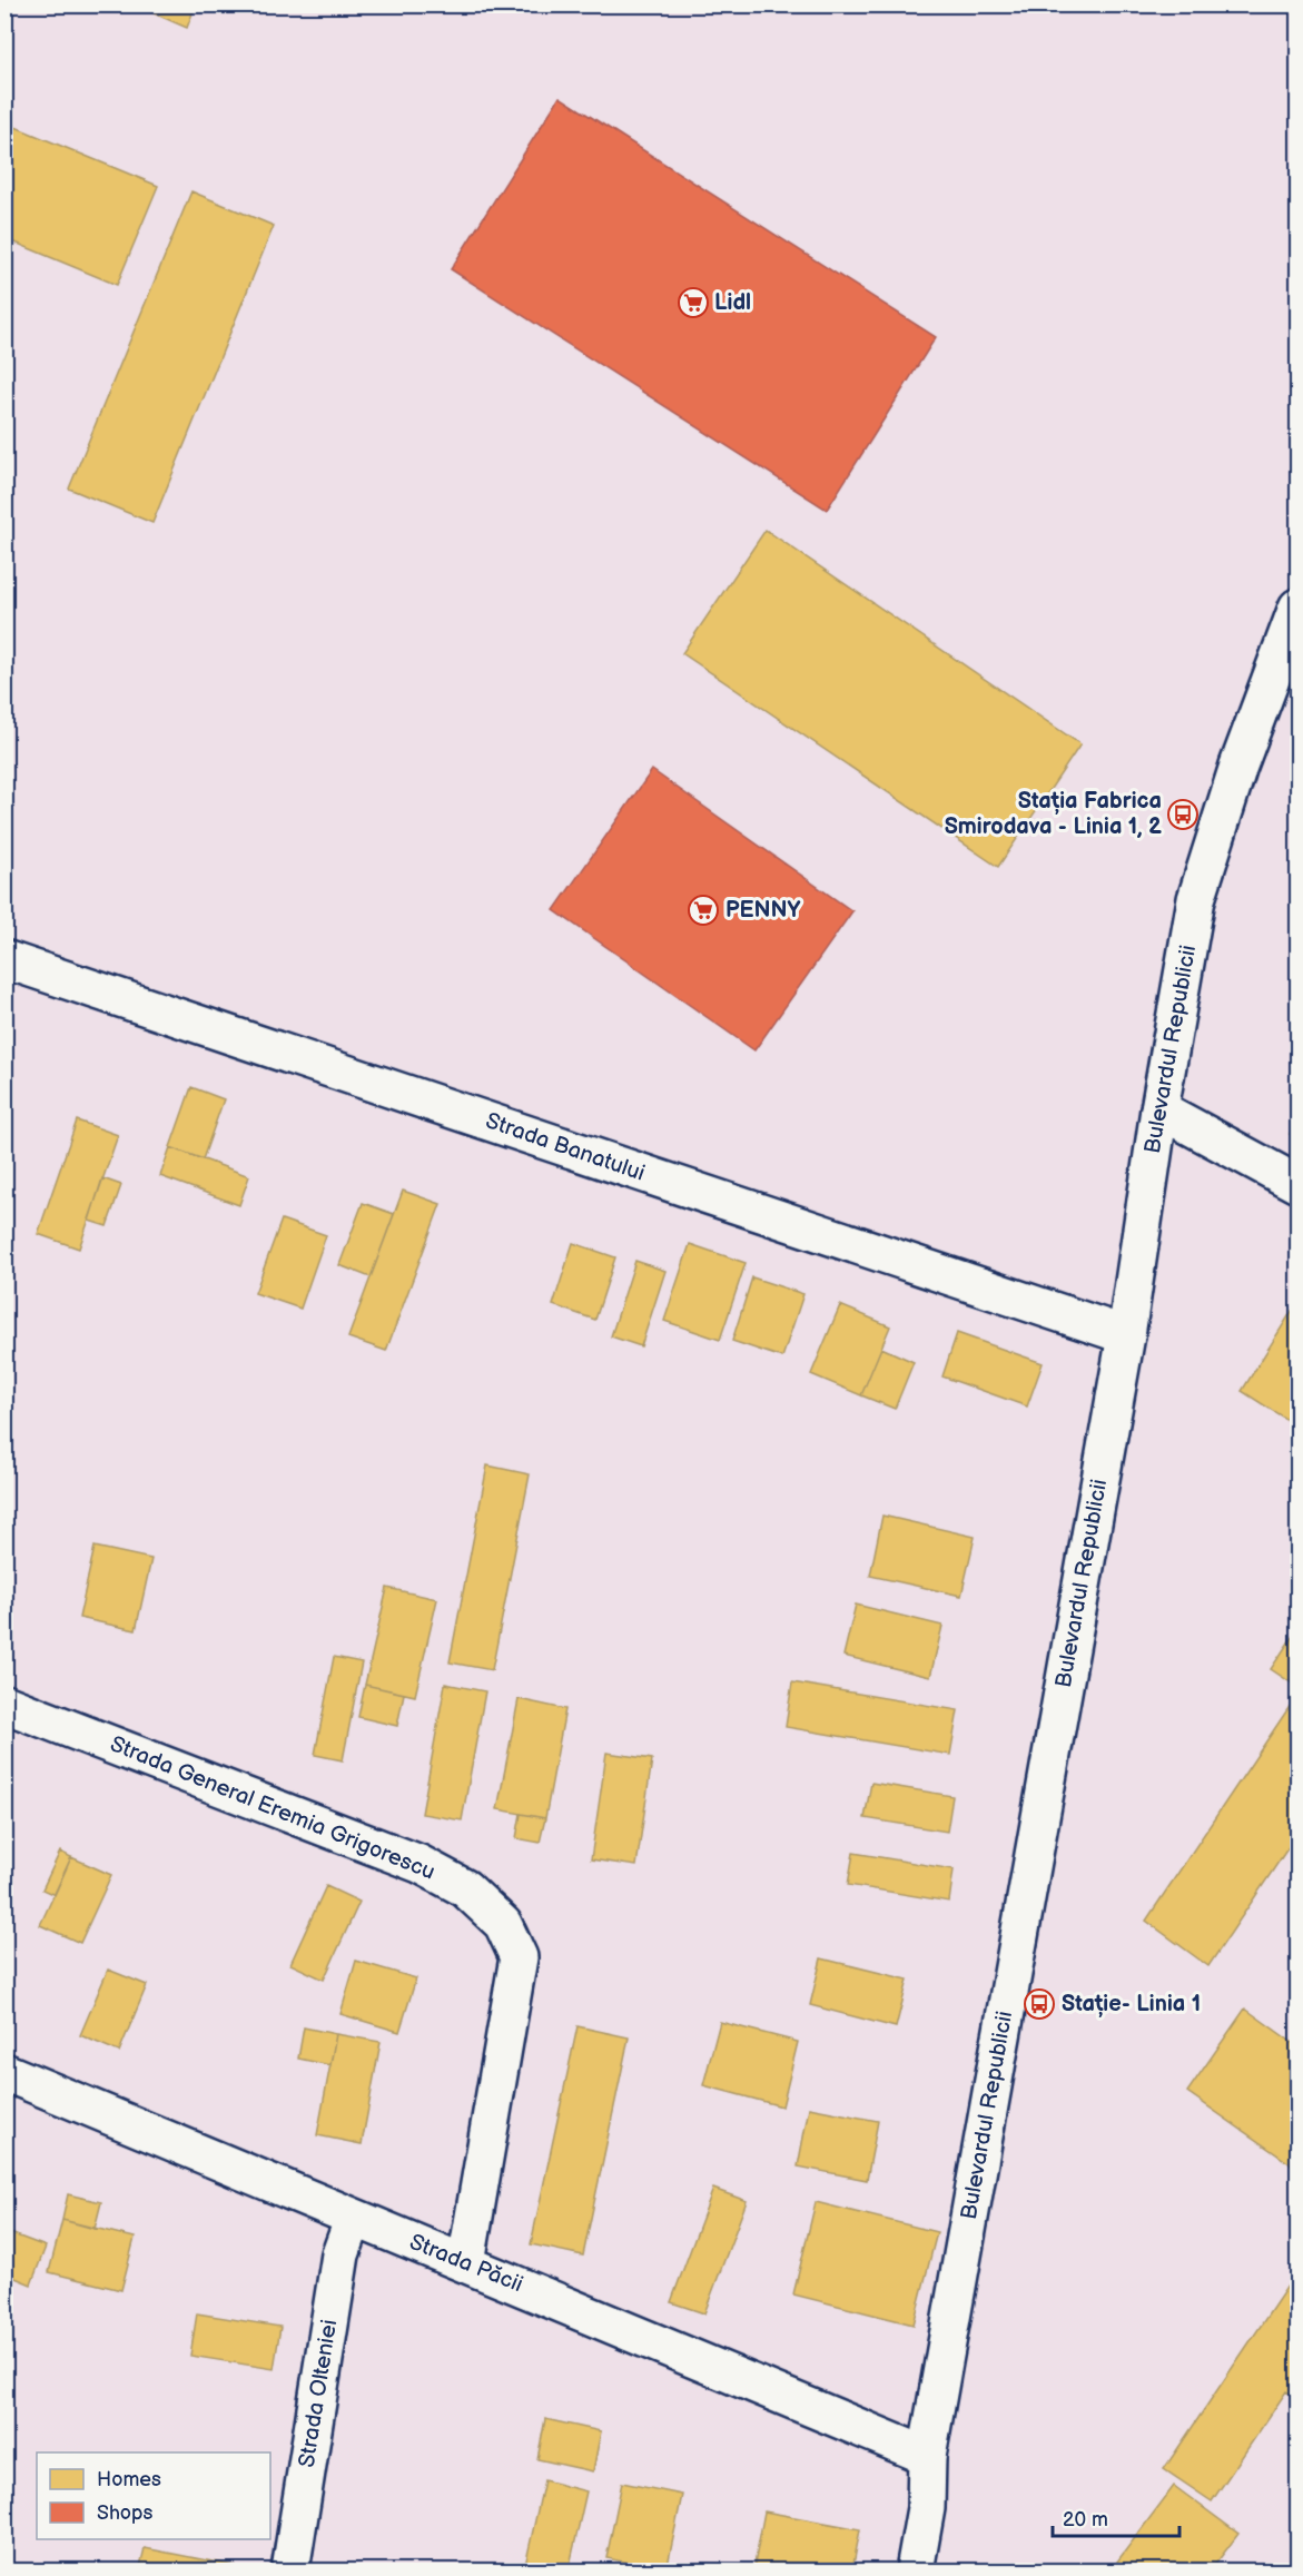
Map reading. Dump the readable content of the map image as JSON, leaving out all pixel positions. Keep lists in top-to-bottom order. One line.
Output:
{"streets":{"street":["Bulevardul Republicii","Strada Banatului","Strada General Eremia Grigorescu","Strada Păcii","Strada Olteniei"]},"crossings":[["Bulevardul Republicii","Strada Banatului"],["Bulevardul Republicii","Strada Păcii"],["Strada General Eremia Grigorescu","Strada Păcii"],["Strada Păcii","Strada Olteniei"]],"places":{"supermarket":["Lidl","PENNY"],"bus stop":["Stația Fabrica Smirodava - Linia 1, 2","Stație- Linia 1"]},"legend":["Homes","Shops"],"scale_bar":"20 m"}
